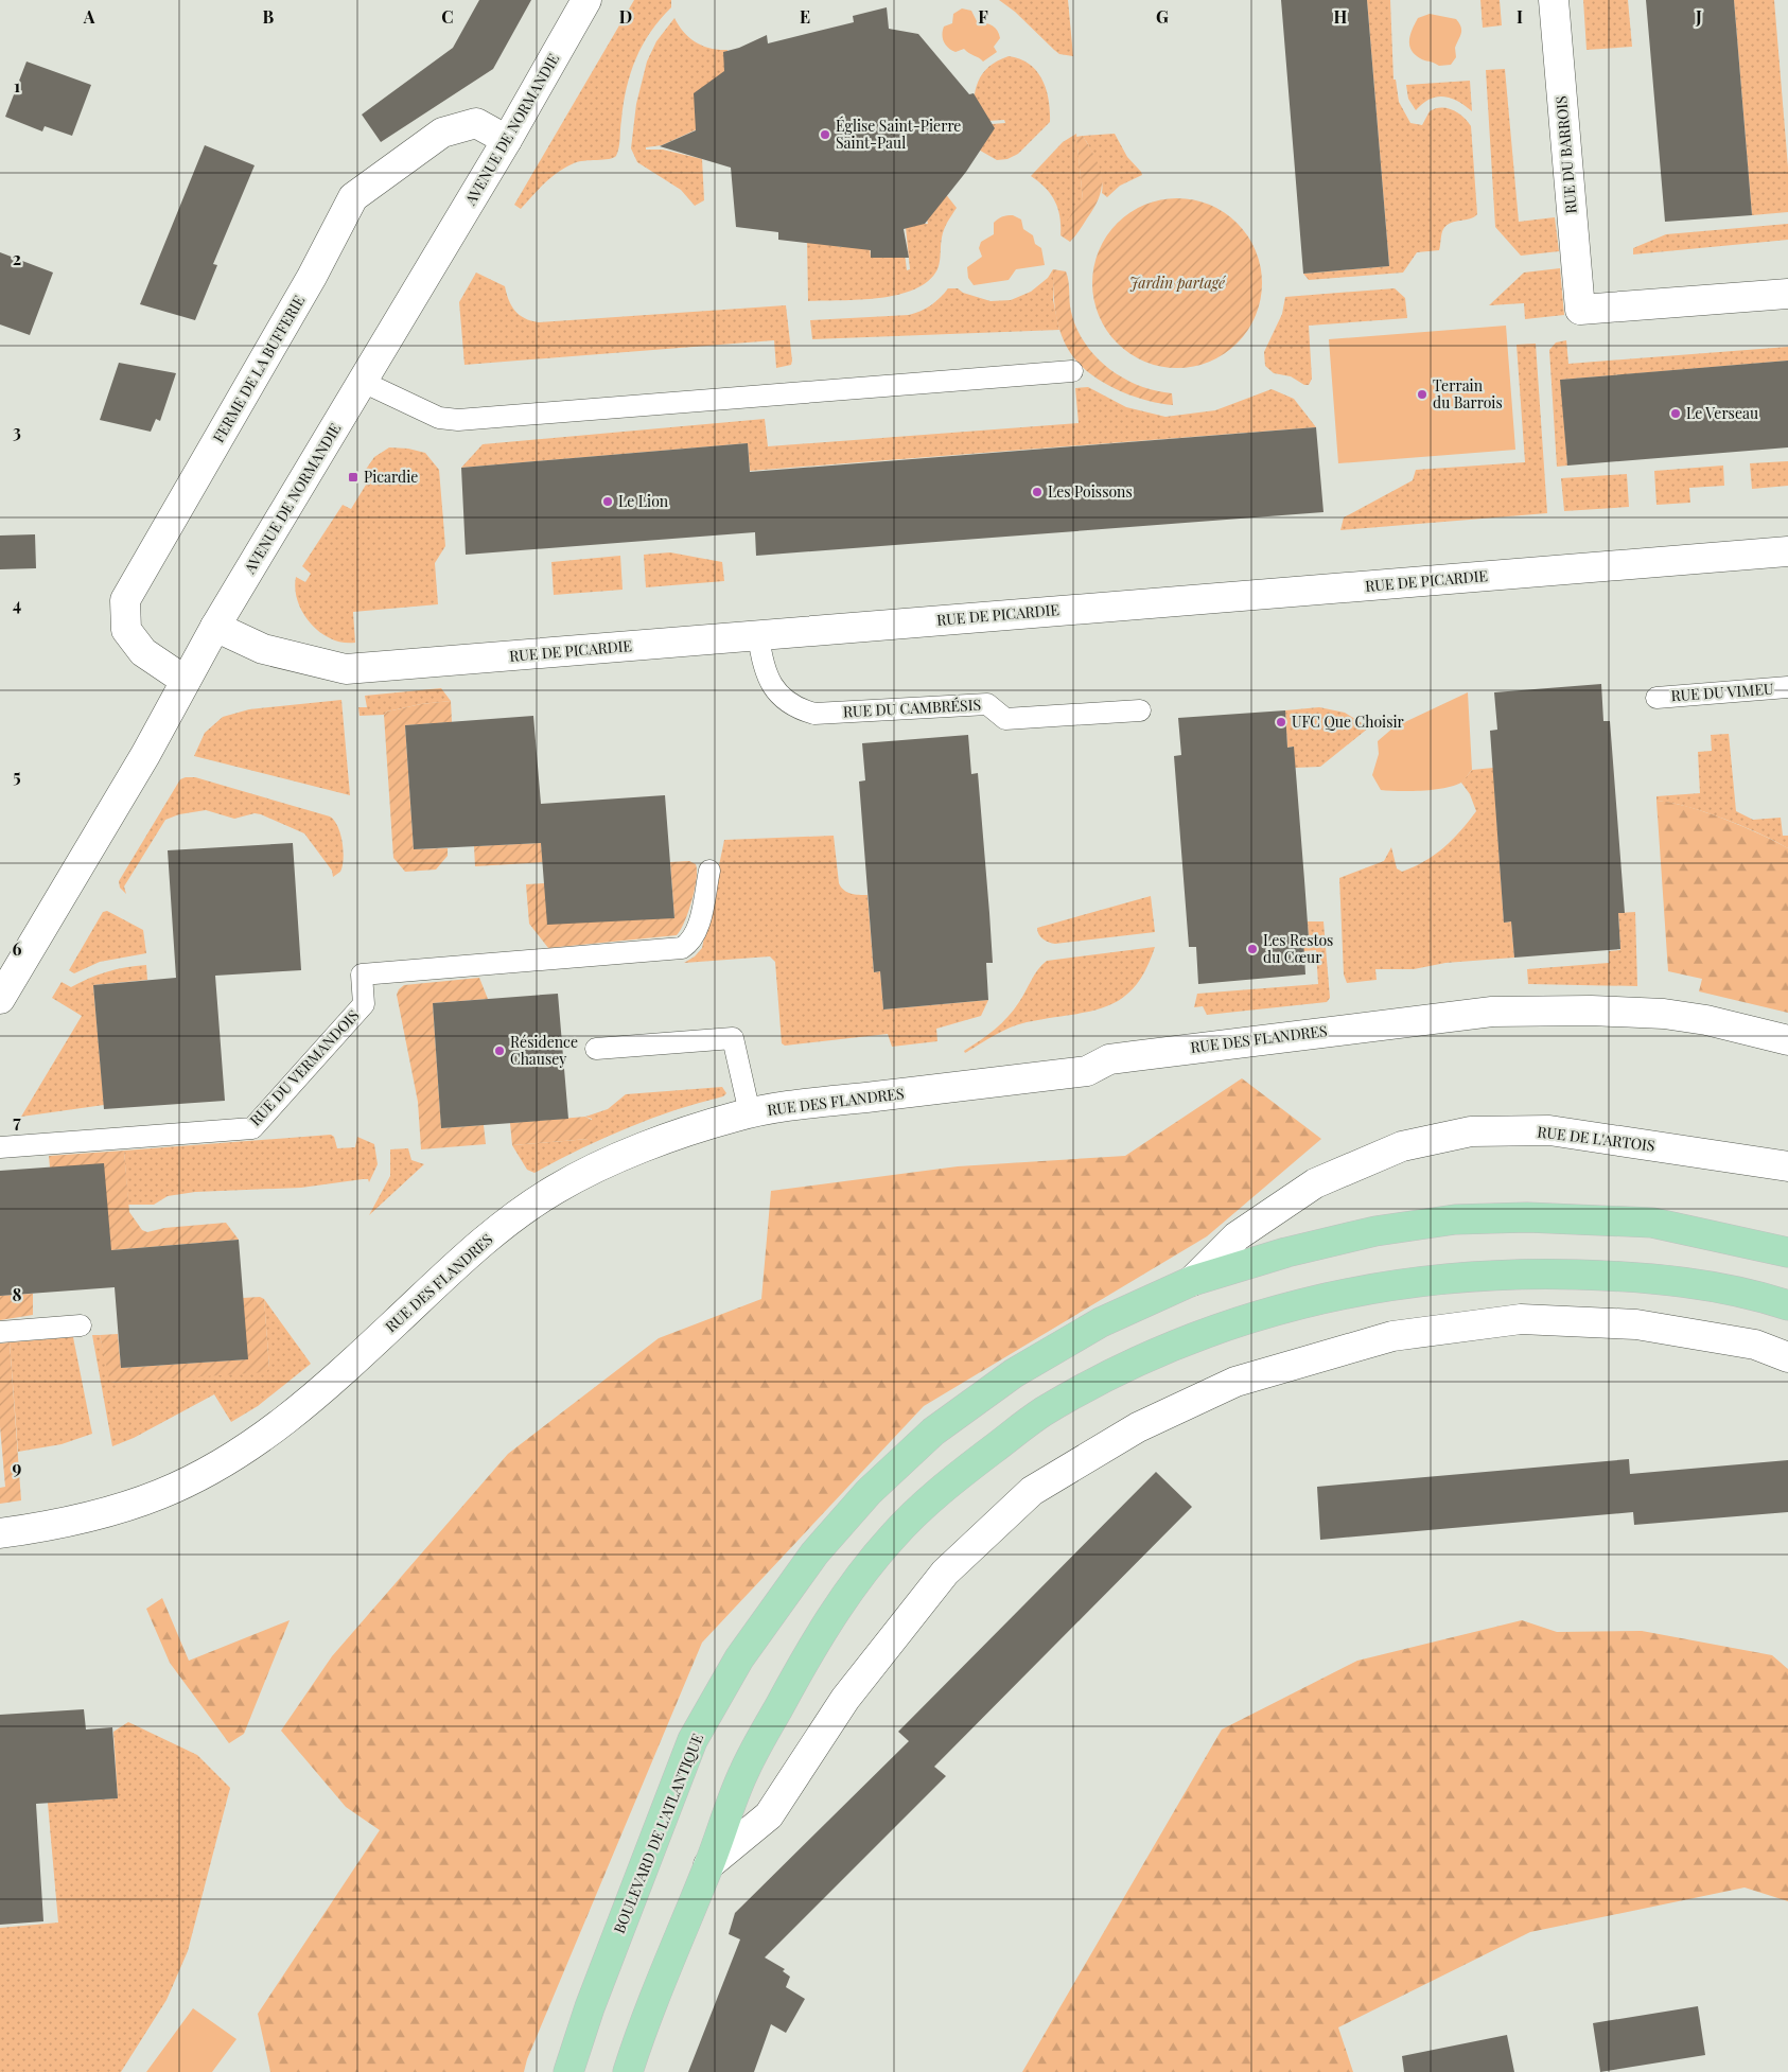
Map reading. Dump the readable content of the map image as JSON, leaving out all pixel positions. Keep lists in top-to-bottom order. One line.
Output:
{"streets":{"main road":["BOULEVARD DE L'ATLANTIQUE"],"street":["AVENUE DE NORMANDIE","RUE DU BARROIS","FERME DE LA BUFFERIE","RUE DE PICARDIE","RUE DES FLANDRES","RUE DE L'ARTOIS"],"lane":["RUE DU VIMEU","RUE DU CAMBRÉSIS","RUE DU VERMANDOIS"]},"crossings":[["AVENUE DE NORMANDIE","FERME DE LA BUFFERIE"],["AVENUE DE NORMANDIE","RUE DE PICARDIE"],["RUE DE PICARDIE","RUE DU CAMBRÉSIS"],["RUE DE L'ARTOIS","BOULEVARD DE L'ATLANTIQUE"]],"parks":["Jardin partagé"],"places":{"other":["Église Saint-Pierre Saint-Paul","Terrain du Barrois","Le Verseau","Les Poissons","Le Lion","UFC Que Choisir","Les Restos du Cœur","Résidence Chausey"],"transit":["Picardie"]},"grid":{"columns":["A","B","C","D","E","F","G","H","I","J"],"rows":["1","2","3","4","5","6","7","8","9"]}}
